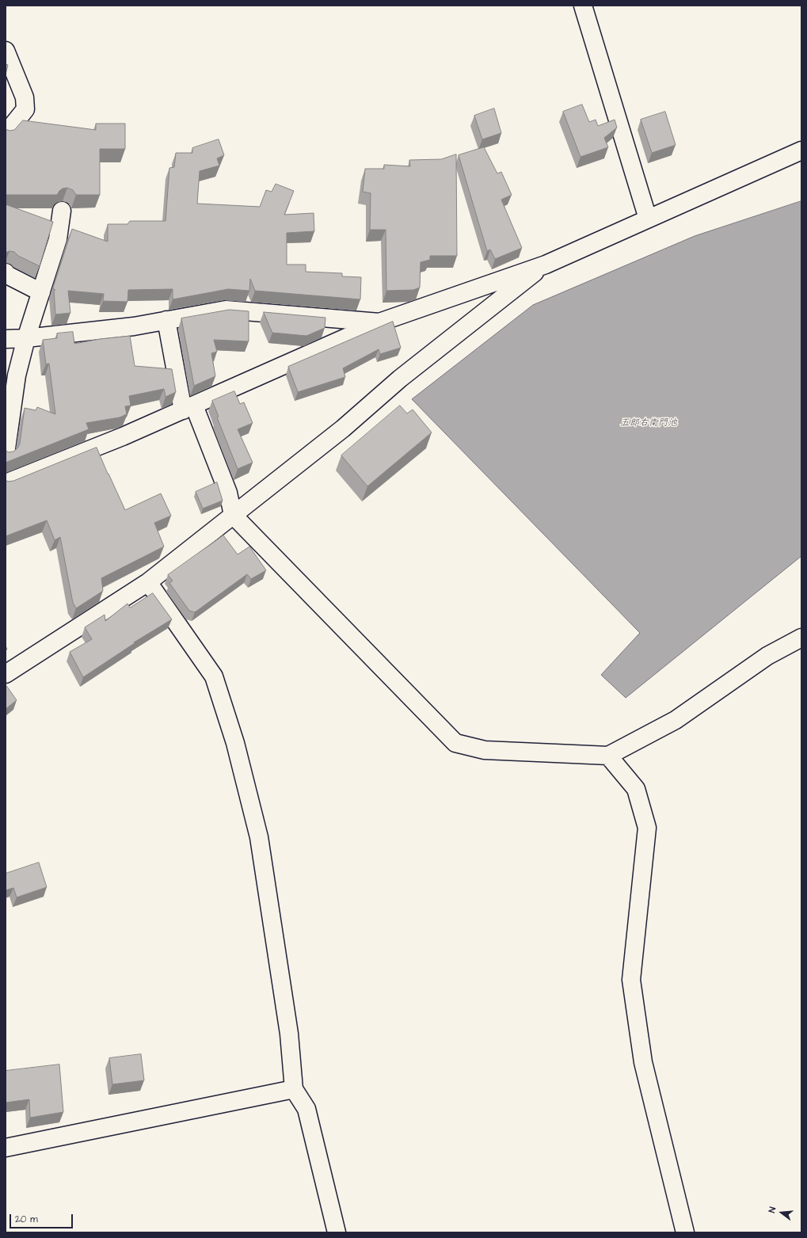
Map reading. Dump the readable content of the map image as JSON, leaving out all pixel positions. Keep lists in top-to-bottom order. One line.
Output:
{"water":["五郎右衛門池"],"scale_bar":"20 m","north":"left"}
